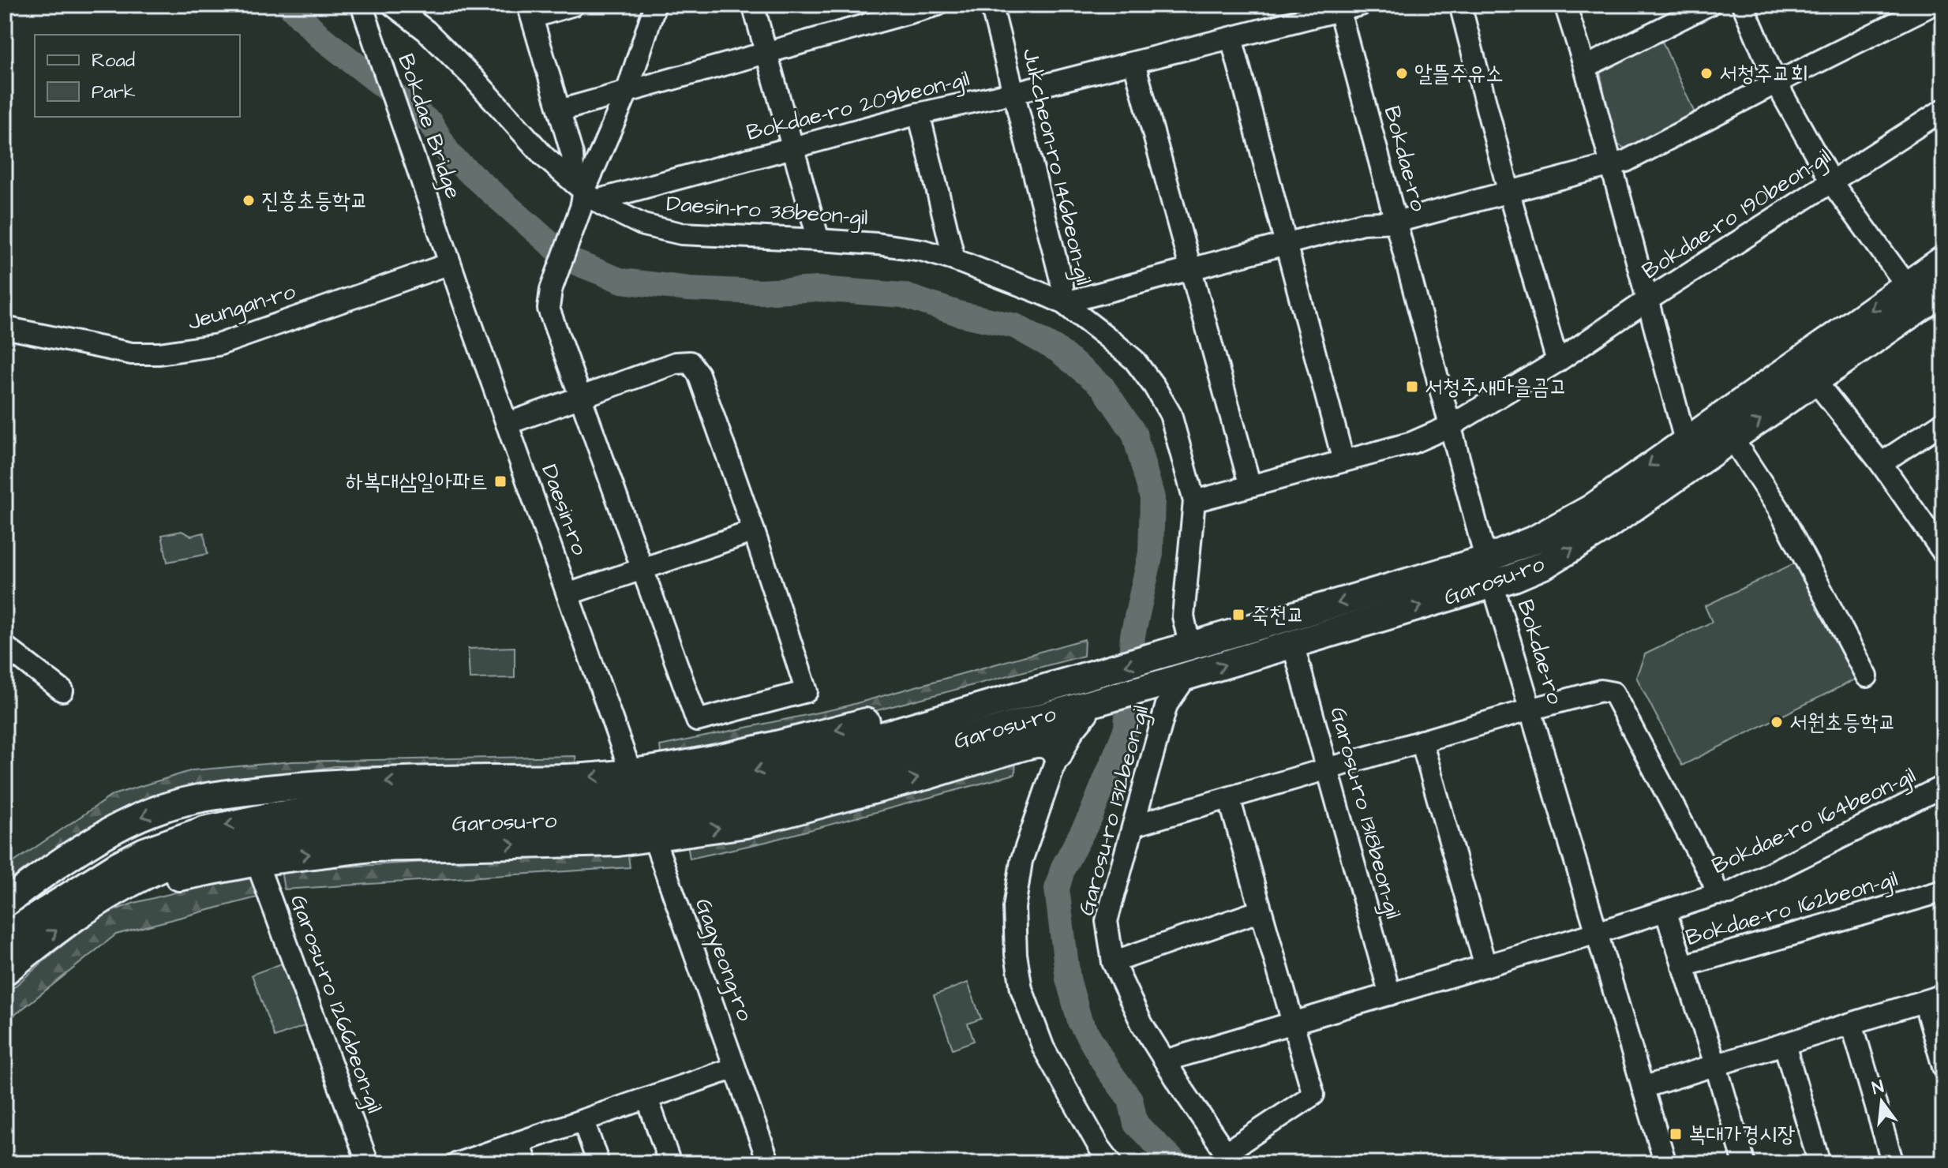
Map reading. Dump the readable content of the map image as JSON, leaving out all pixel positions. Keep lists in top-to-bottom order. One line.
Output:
{"streets":{"main road":["Garosu-ro"],"street":["Bokdae-ro 209beon-gil","Bokdae Bridge","Bokdae-ro","Jukcheon-ro 146beon-gil","Daesin-ro 38beon-gil","Bokdae-ro 190beon-gil","Jeungan-ro","Daesin-ro","Garosu-ro 1312beon-gil","Garosu-ro 1318beon-gil","Bokdae-ro 164beon-gil","Bokdae-ro 162beon-gil","Gagyeong-ro","Garosu-ro 1266beon-gil"]},"crossings":[["Bokdae-ro 209beon-gil","Bokdae-ro"],["Bokdae-ro 209beon-gil","Jukcheon-ro 146beon-gil"],["Bokdae-ro 209beon-gil","Daesin-ro 38beon-gil"],["Bokdae Bridge","Jeungan-ro"],["Bokdae Bridge","Daesin-ro"],["Bokdae-ro","Bokdae-ro 190beon-gil"],["Bokdae-ro","Garosu-ro"],["Bokdae-ro","Bokdae-ro 164beon-gil"],["Jukcheon-ro 146beon-gil","Daesin-ro 38beon-gil"],["Daesin-ro 38beon-gil","Bokdae-ro 190beon-gil"],["Jeungan-ro","Daesin-ro"],["Daesin-ro","Garosu-ro"],["Daesin-ro","Gagyeong-ro"],["Garosu-ro","Garosu-ro 1312beon-gil"],["Garosu-ro","Garosu-ro 1318beon-gil"],["Garosu-ro","Gagyeong-ro"],["Garosu-ro 1312beon-gil","Bokdae-ro 164beon-gil"],["Garosu-ro 1318beon-gil","Bokdae-ro 164beon-gil"]],"places":{"other":["알뜰주유소","서청주교회","진흥초등학교","서원초등학교"],"transit":["서청주새마을금고","하복대삼일아파트","죽천교","복대가경시장"]},"legend":["Road","Park"],"north":"top"}
